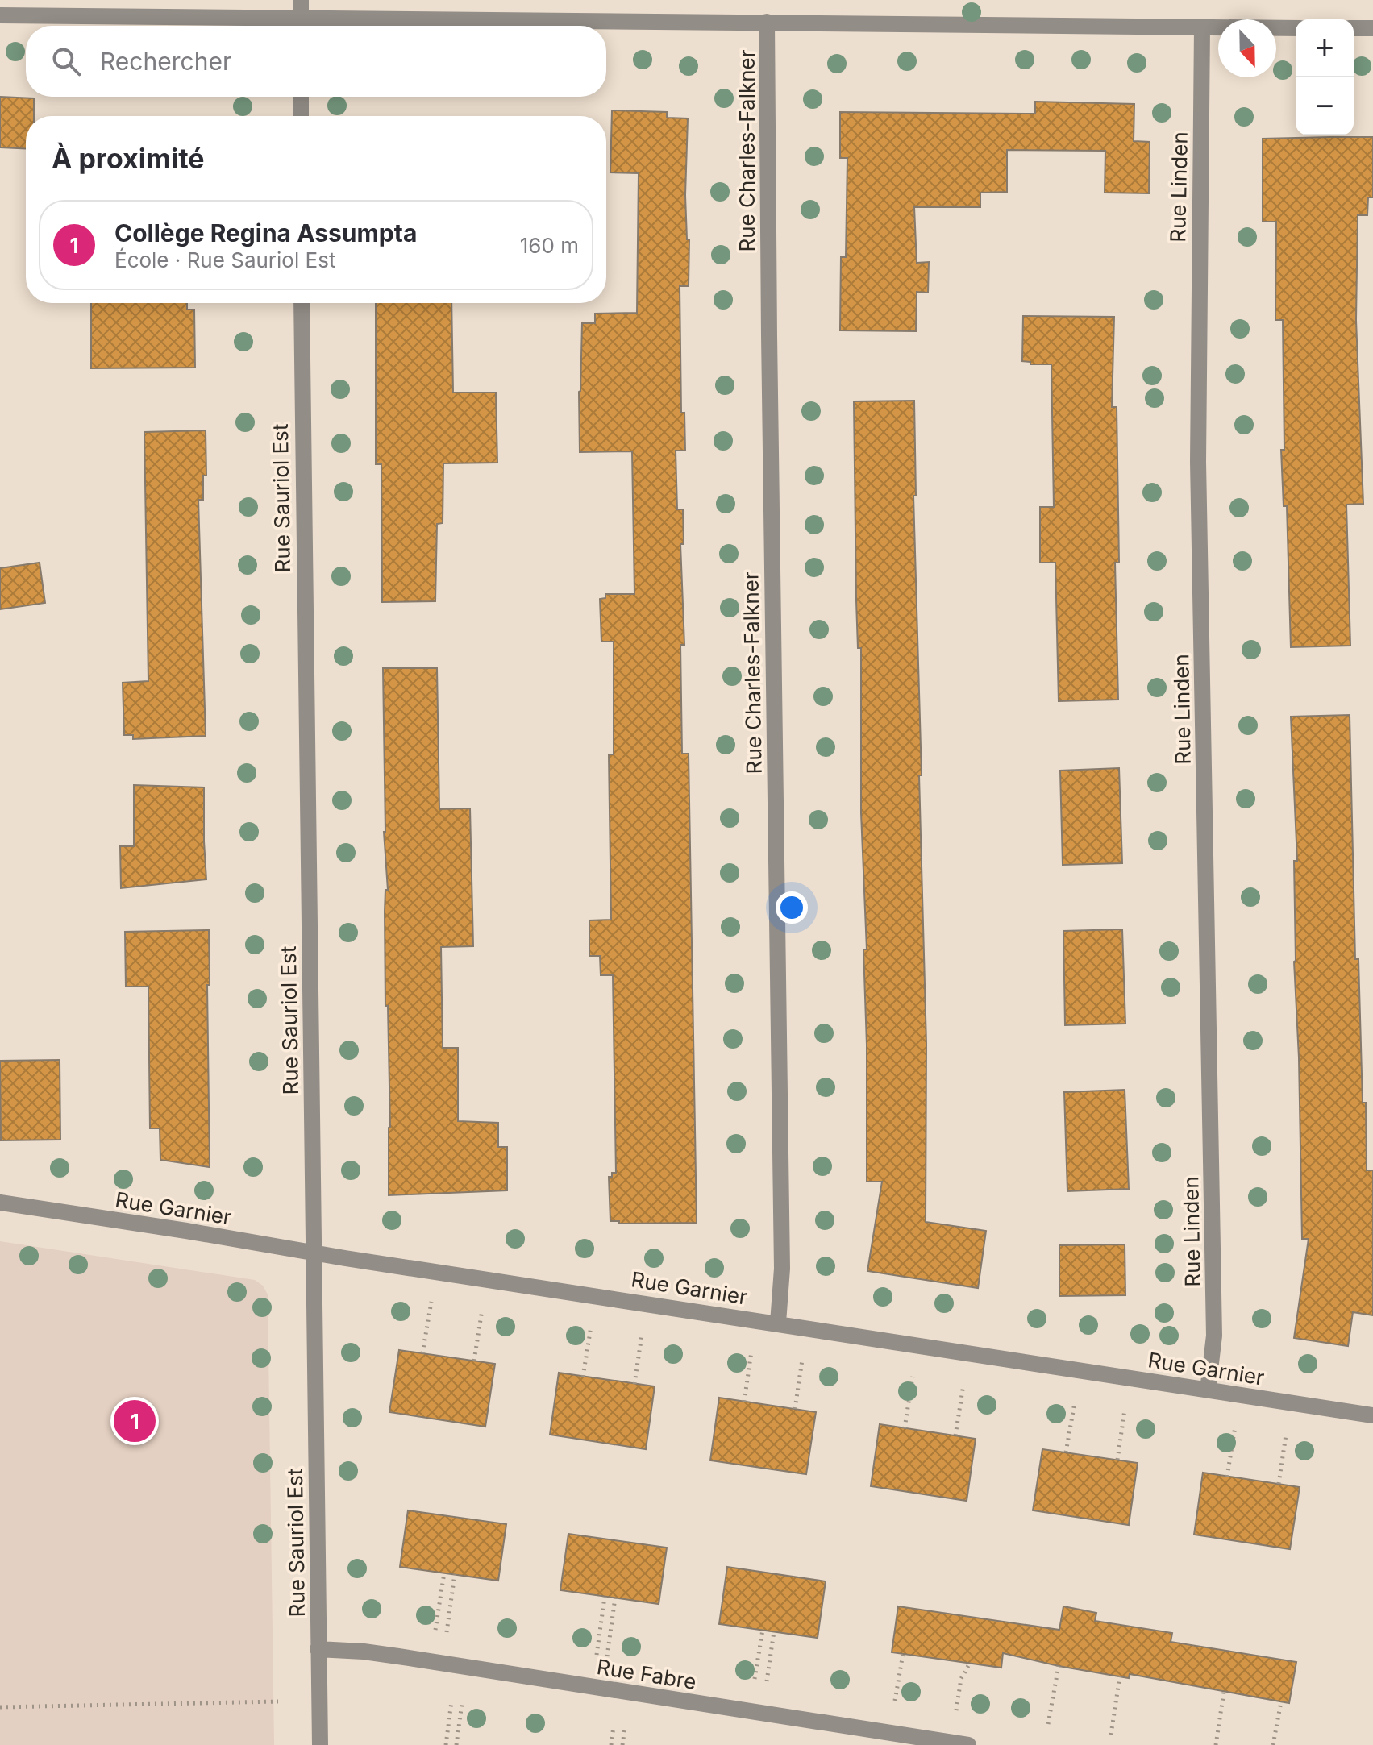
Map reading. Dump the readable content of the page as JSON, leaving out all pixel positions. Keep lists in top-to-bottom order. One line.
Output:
{"streets":{"street":["Rue Charles-Falkner","Rue Linden","Rue Sauriol Est","Rue Garnier","Rue Fabre"]},"crossings":[["Rue Charles-Falkner","Rue Garnier"],["Rue Linden","Rue Garnier"],["Rue Sauriol Est","Rue Garnier"],["Rue Sauriol Est","Rue Fabre"]],"north":"bottom","page":{"map_buttons":["+","−"],"search":"Rechercher","heading":"À proximité","list":[{"mark":"1","name":"Collège Regina Assumpta","note":"École · Rue Sauriol Est","value":"160 m"}],"pins":"1"}}
